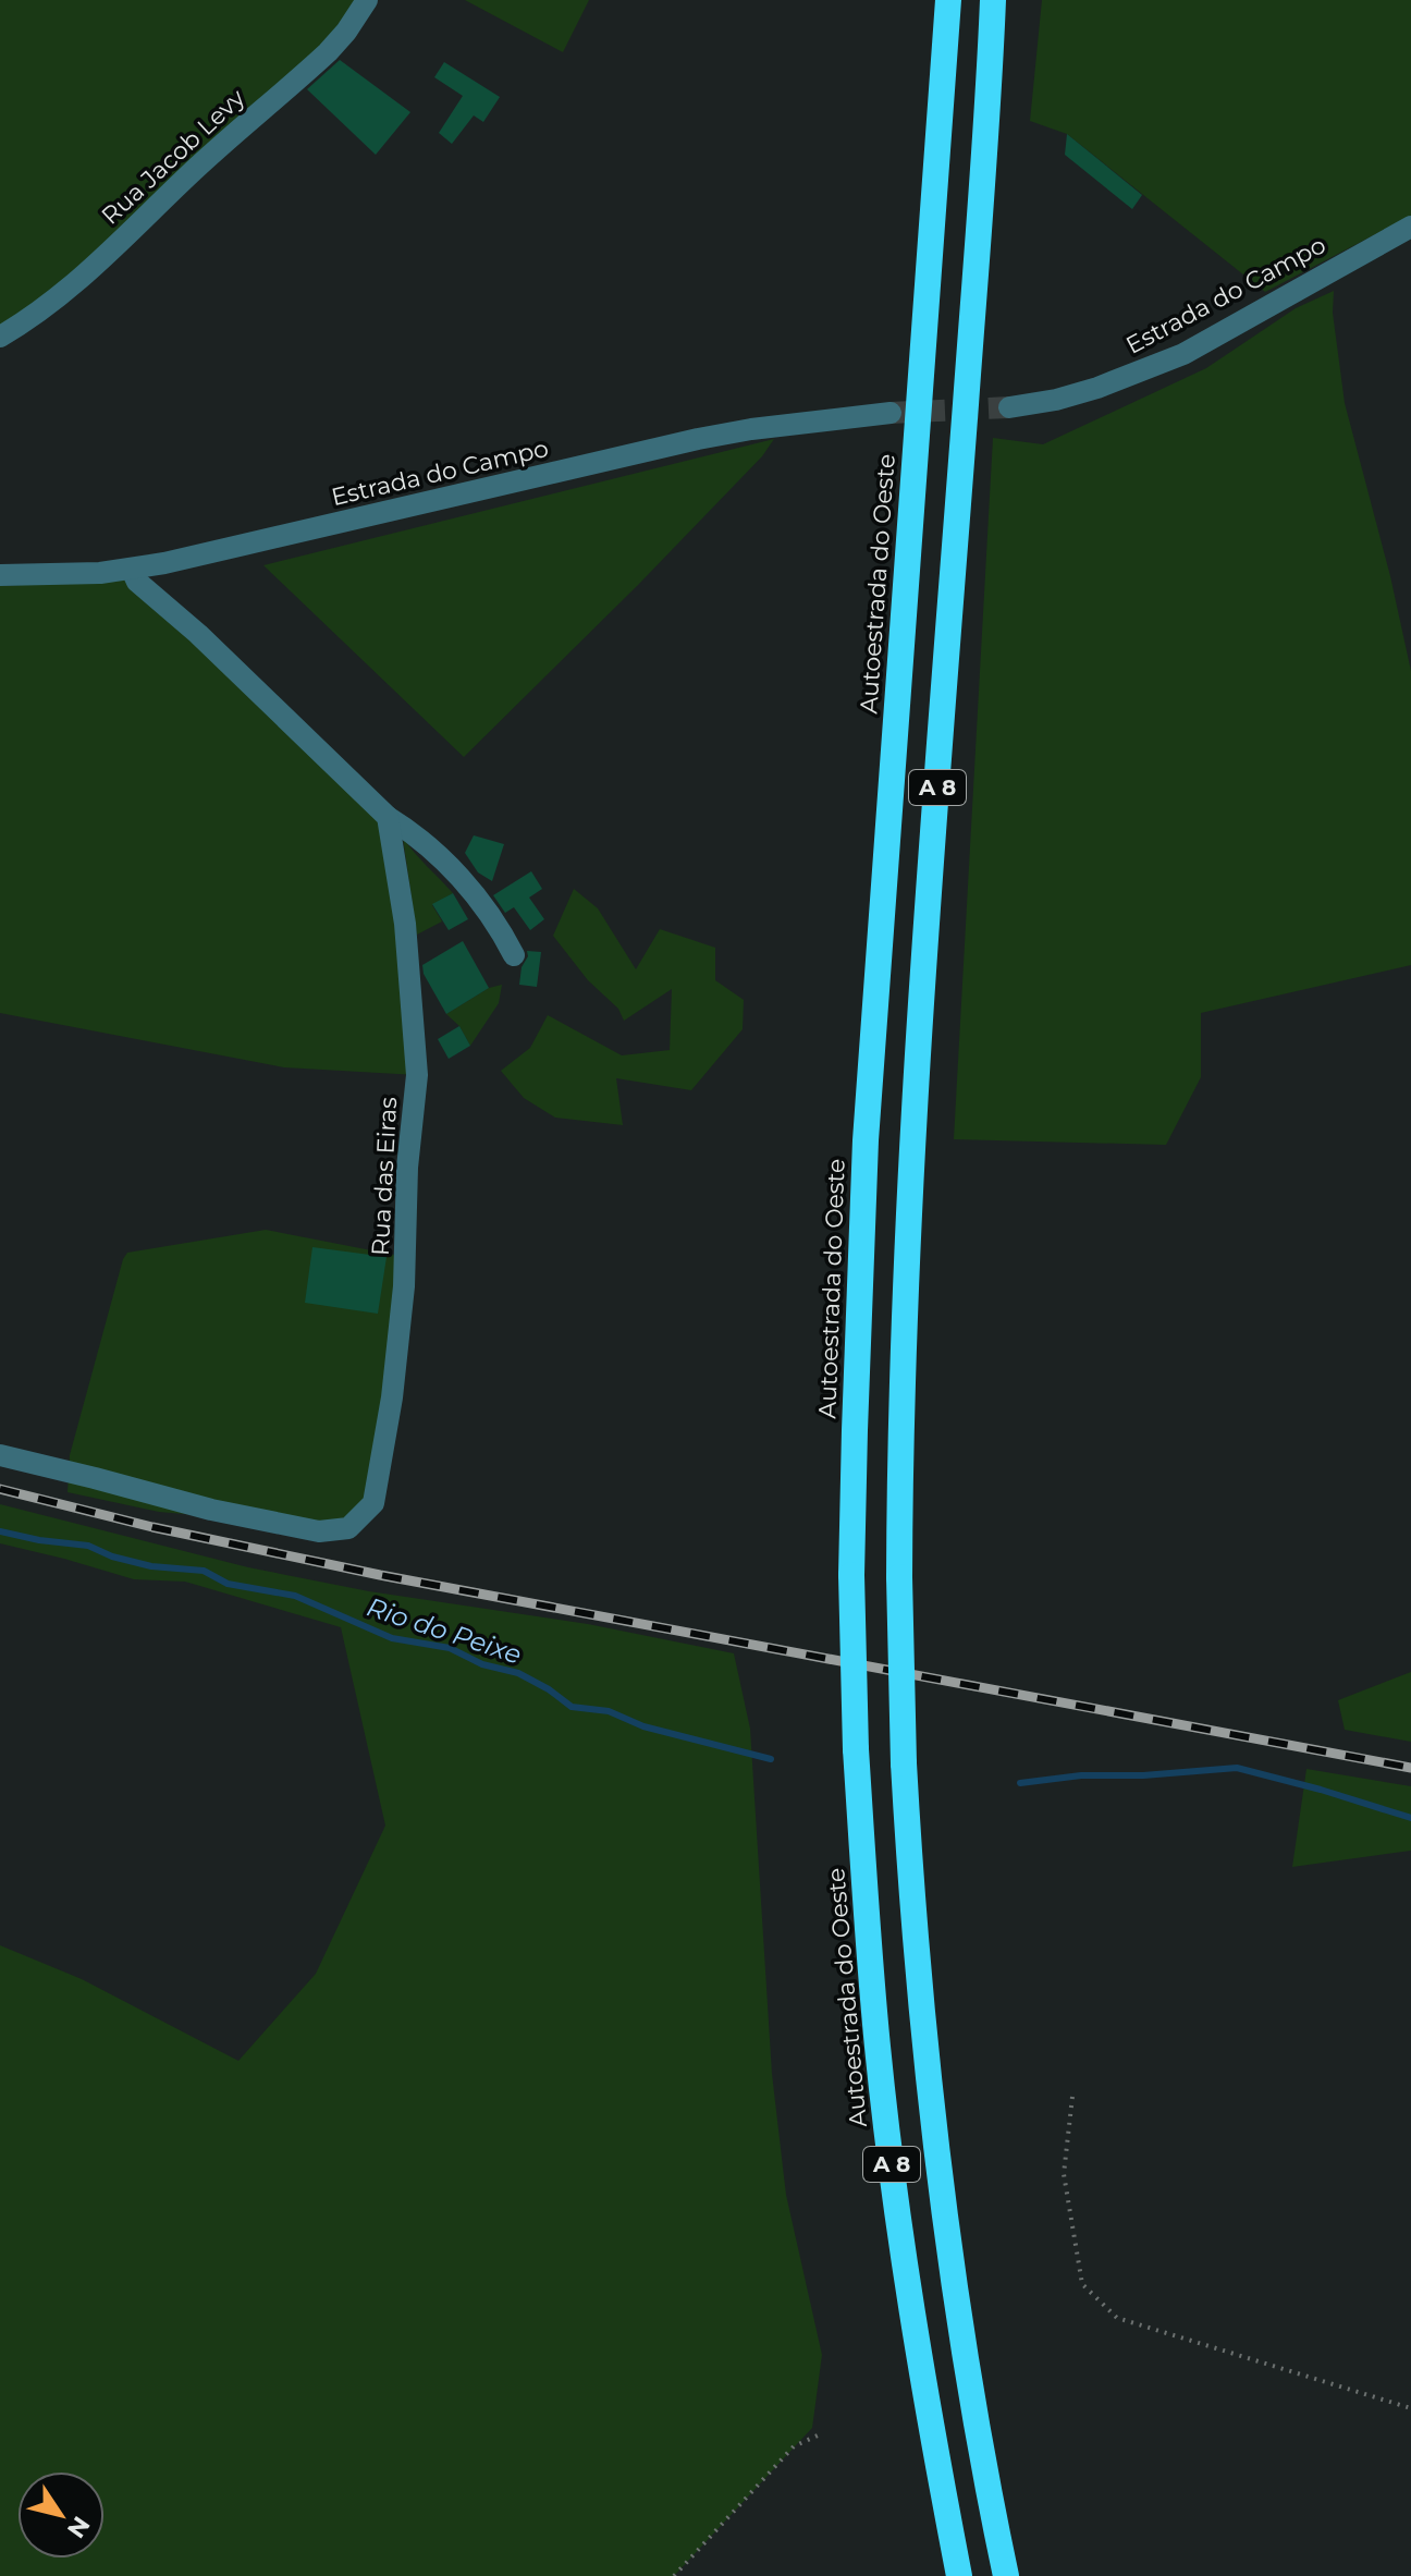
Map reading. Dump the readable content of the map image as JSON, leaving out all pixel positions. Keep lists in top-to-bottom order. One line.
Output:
{"streets":{"highway":["Autoestrada do Oeste","A 8"],"street":["Rua Jacob Levy","Estrada do Campo","Rua das Eiras"]},"water":["Rio do Peixe"],"north":"bottom right"}
